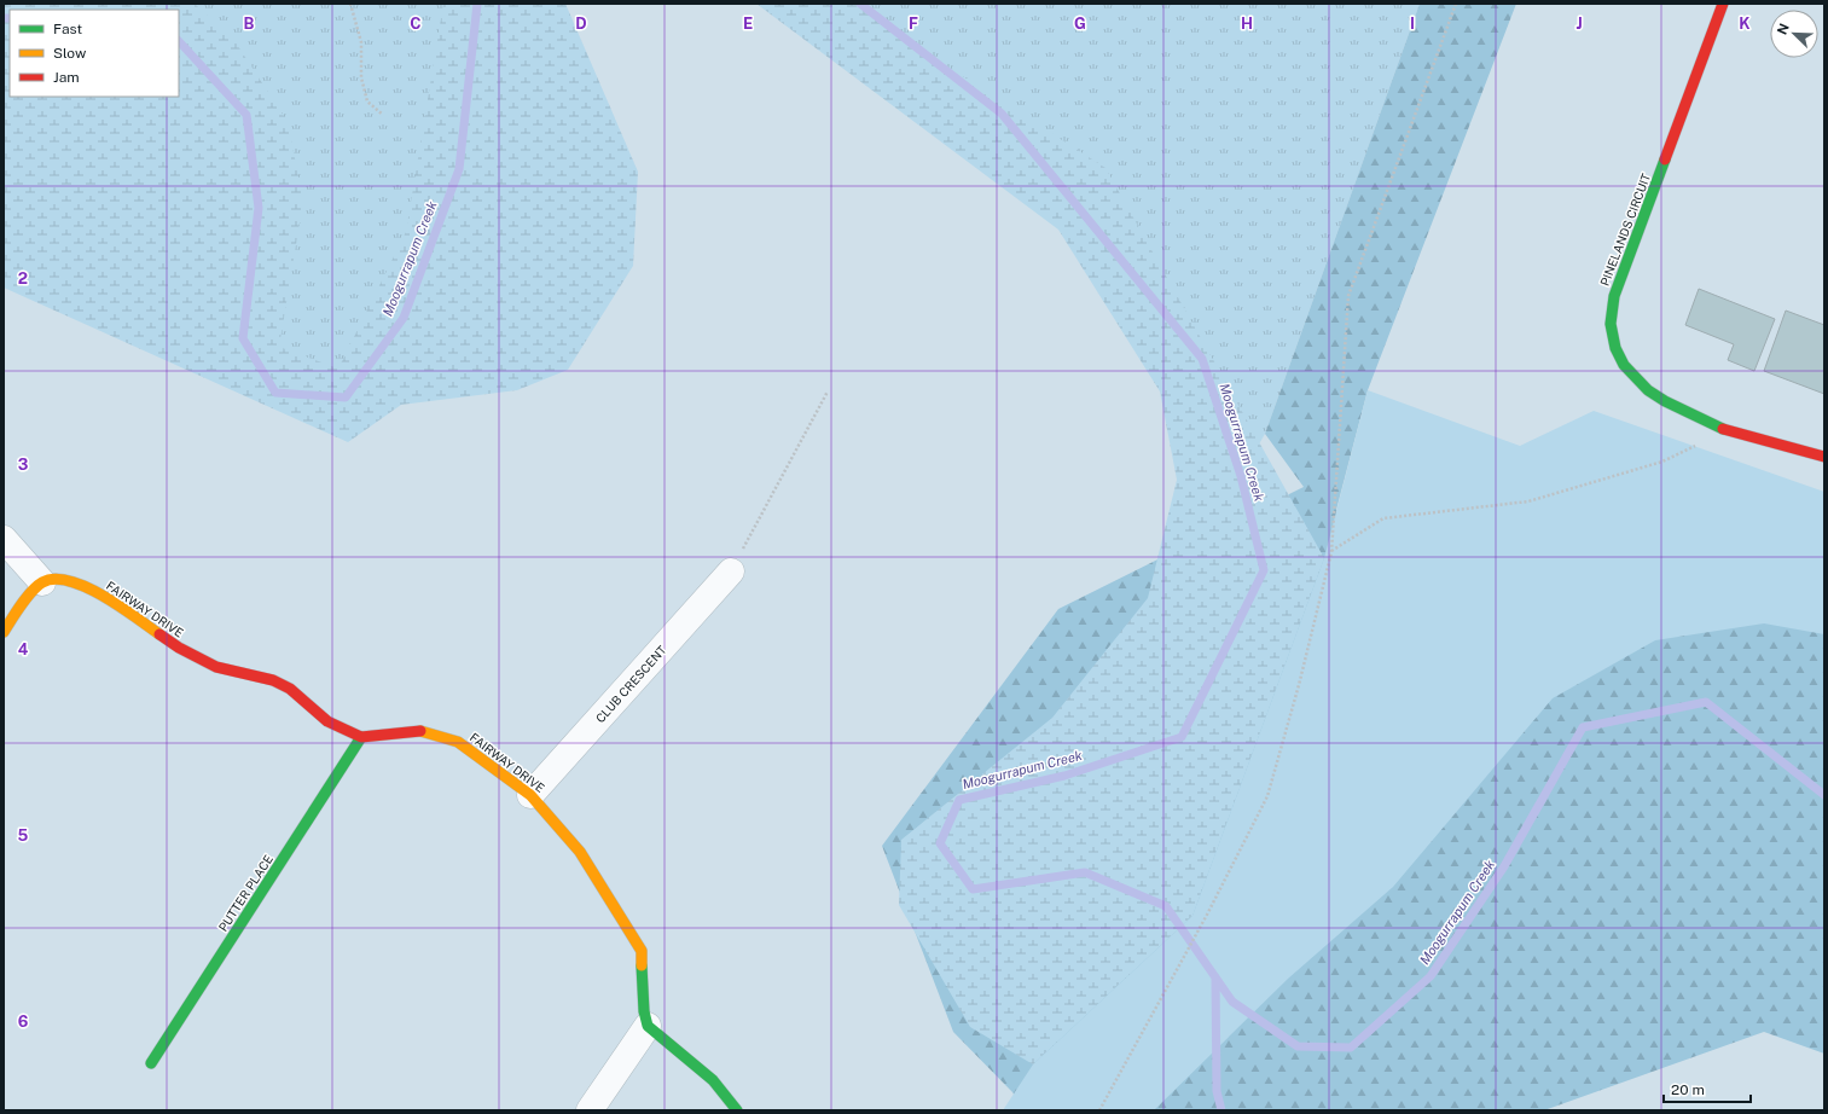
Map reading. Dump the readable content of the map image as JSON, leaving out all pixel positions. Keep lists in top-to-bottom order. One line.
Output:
{"streets":{"street":["PINELANDS CIRCUIT","FAIRWAY DRIVE","CLUB CRESCENT","PUTTER PLACE"]},"crossings":[["FAIRWAY DRIVE","CLUB CRESCENT"],["FAIRWAY DRIVE","PUTTER PLACE"]],"water":["Moogurrapum Creek"],"legend":["Fast","Slow","Jam"],"scale_bar":"20 m","north":"top left","grid":{"columns":["B","C","D","E","F","G","H","I","J","K"],"rows":["2","3","4","5","6"]}}
